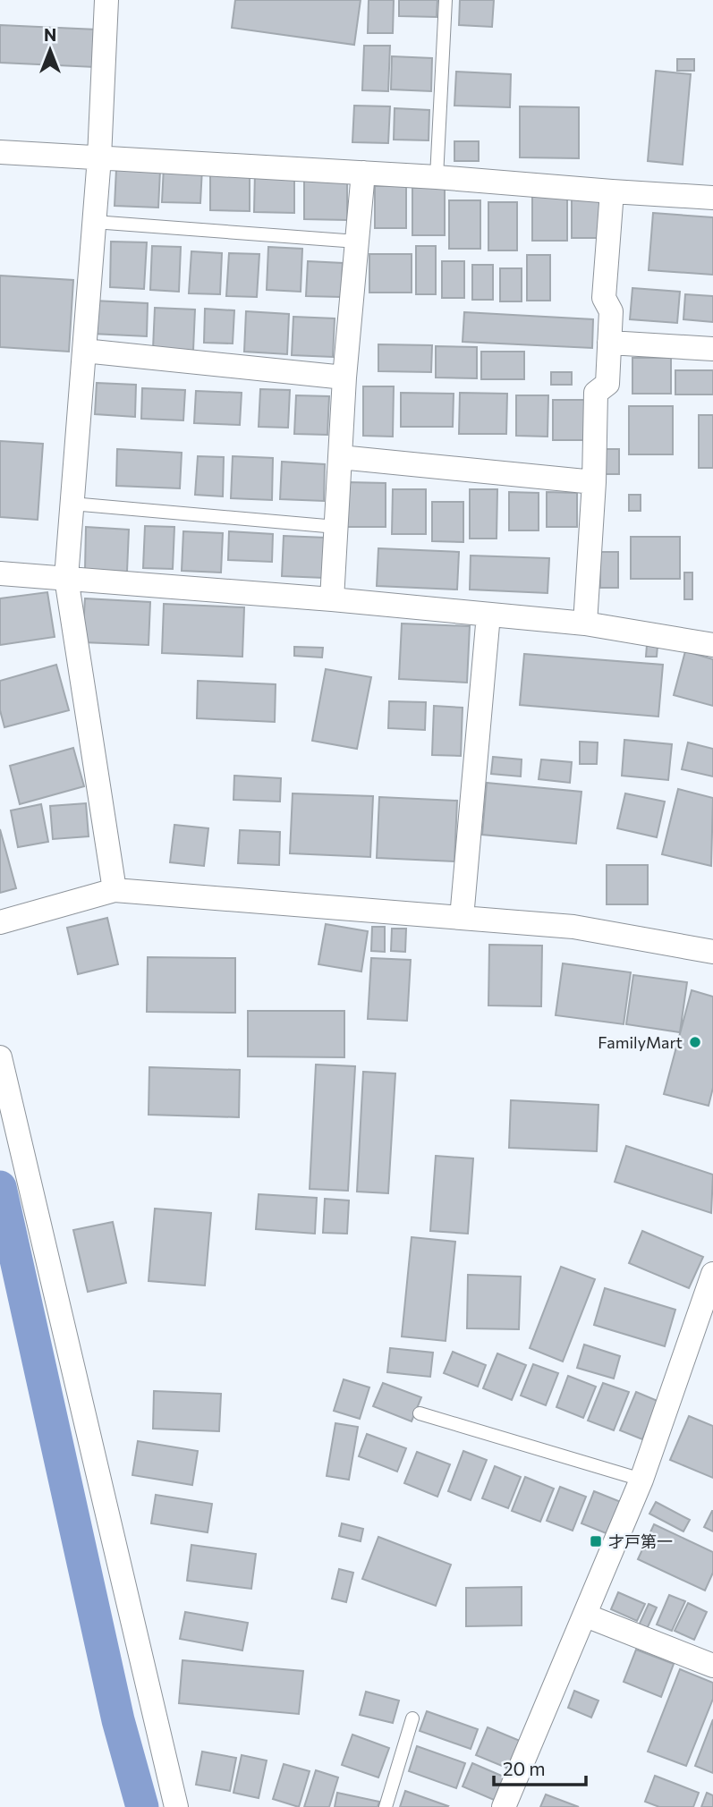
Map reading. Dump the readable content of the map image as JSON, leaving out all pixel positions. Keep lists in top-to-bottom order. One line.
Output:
{"places":{"other":["FamilyMart"],"transit":["才戸第一"]},"scale_bar":"20 m","north":"top"}
